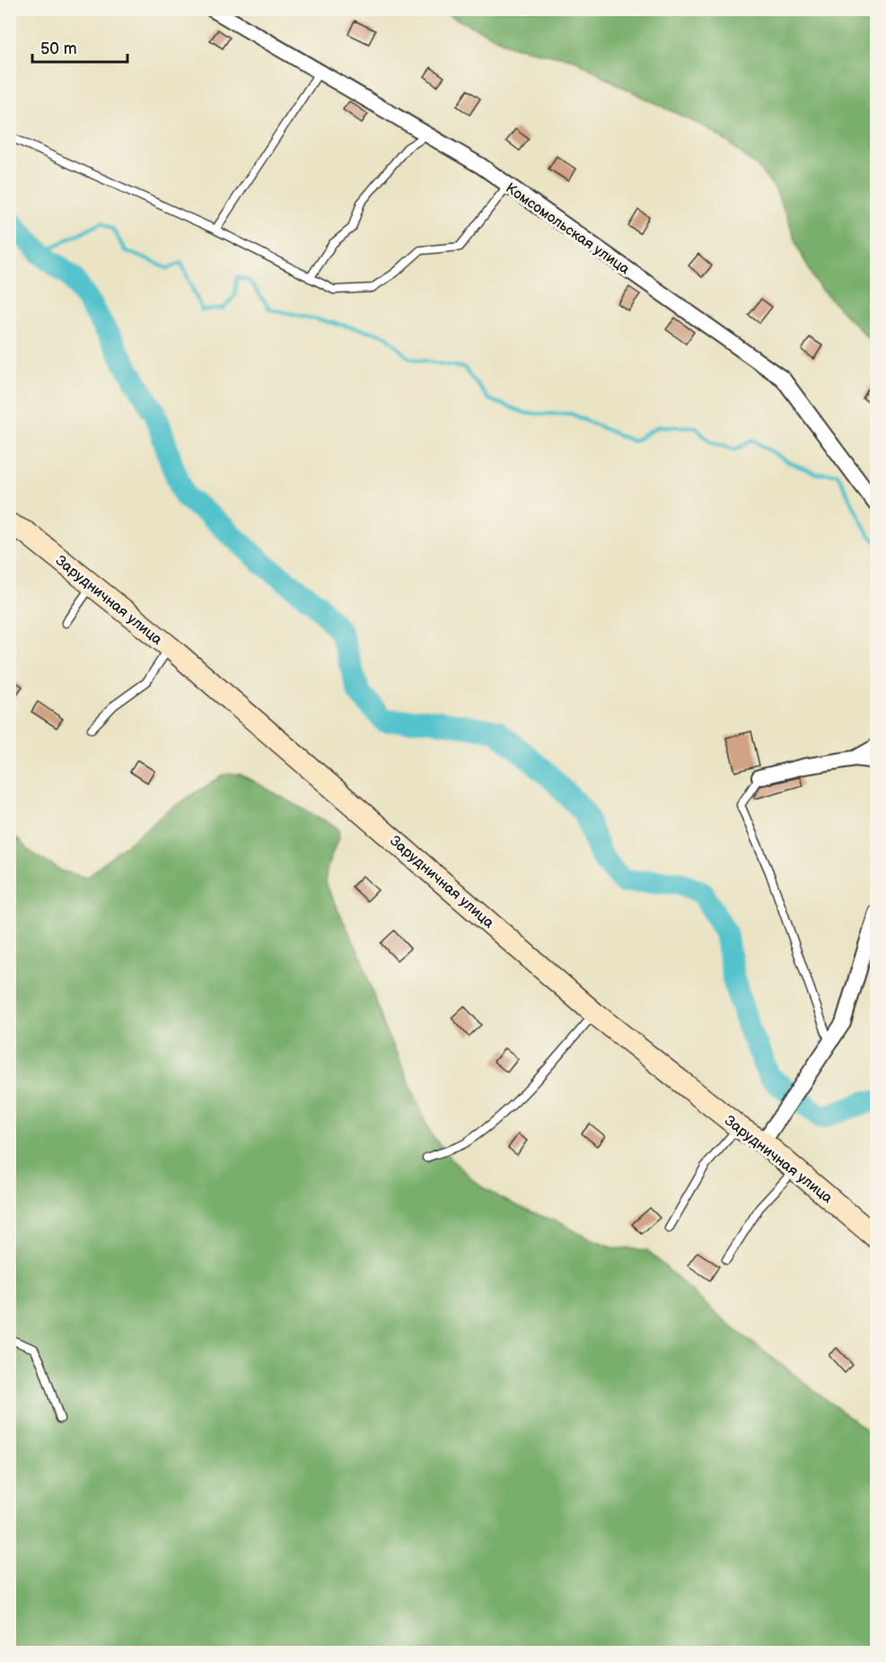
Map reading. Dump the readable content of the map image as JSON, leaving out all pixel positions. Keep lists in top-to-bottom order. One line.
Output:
{"streets":{"street":["Комсомольская улица","Зарудничная улица"]},"scale_bar":"50 m"}
